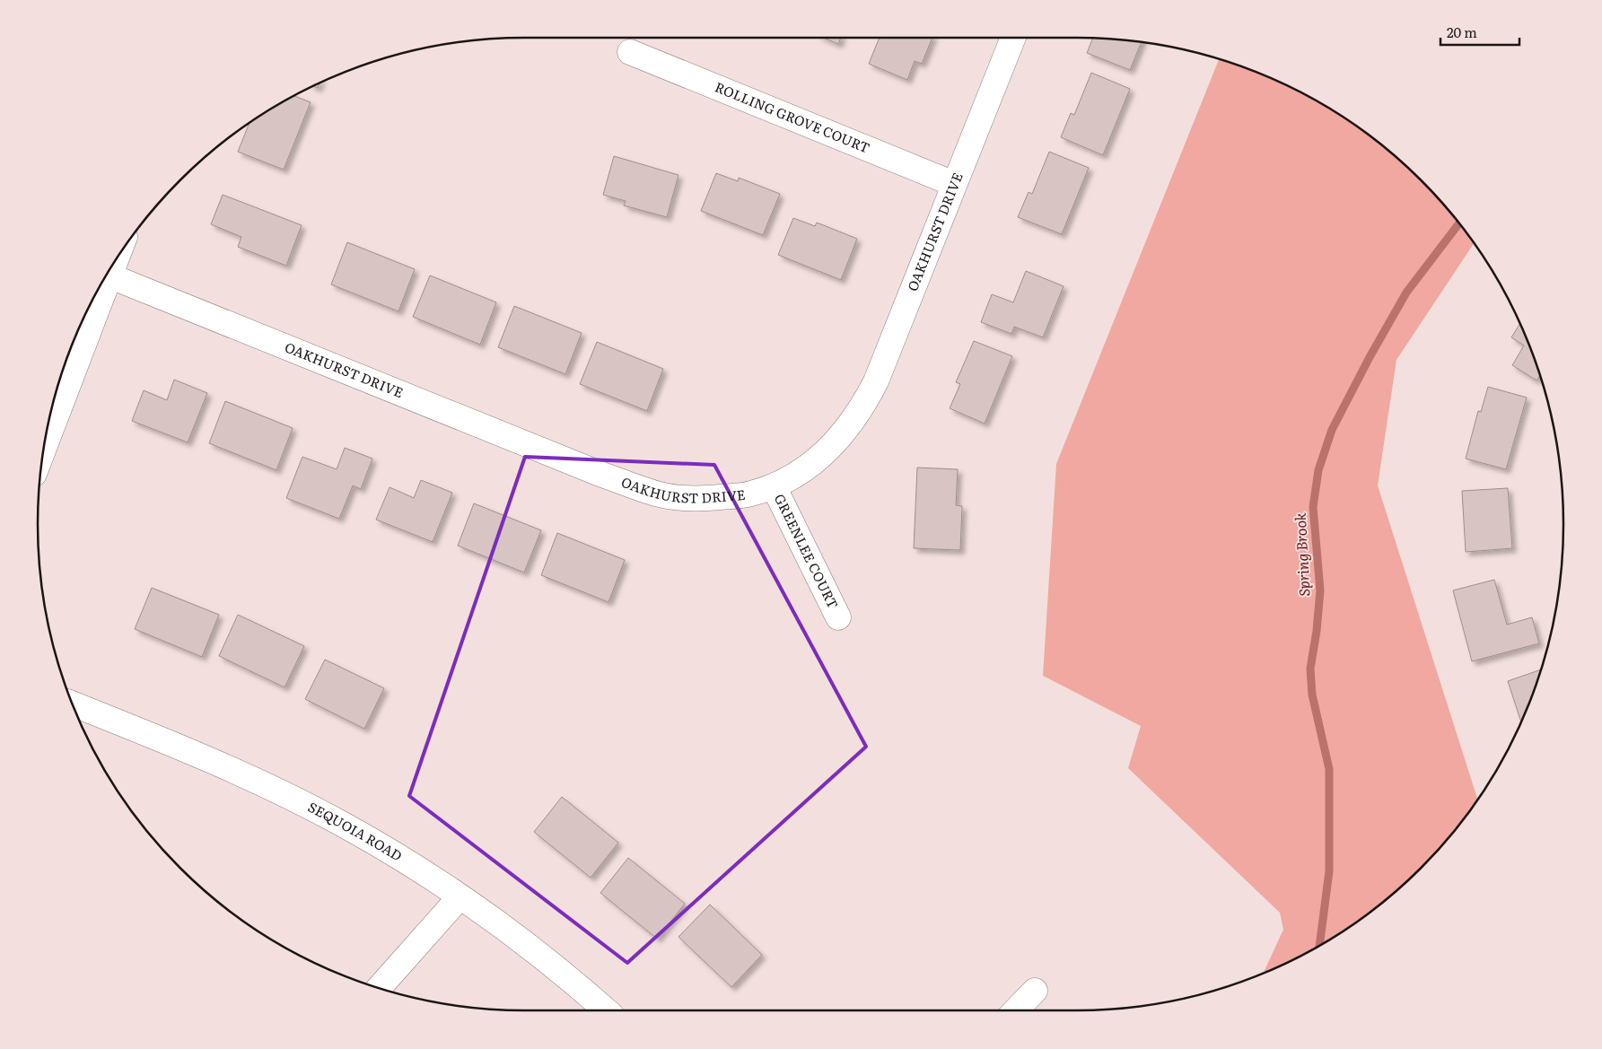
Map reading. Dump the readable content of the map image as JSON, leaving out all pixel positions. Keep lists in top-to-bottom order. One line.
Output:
{"streets":{"street":["ROLLING GROVE COURT","OAKHURST DRIVE","GREENLEE COURT","SEQUOIA ROAD"]},"crossings":[["ROLLING GROVE COURT","OAKHURST DRIVE"],["OAKHURST DRIVE","GREENLEE COURT"]],"water":["Spring Brook"],"scale_bar":"20 m"}
